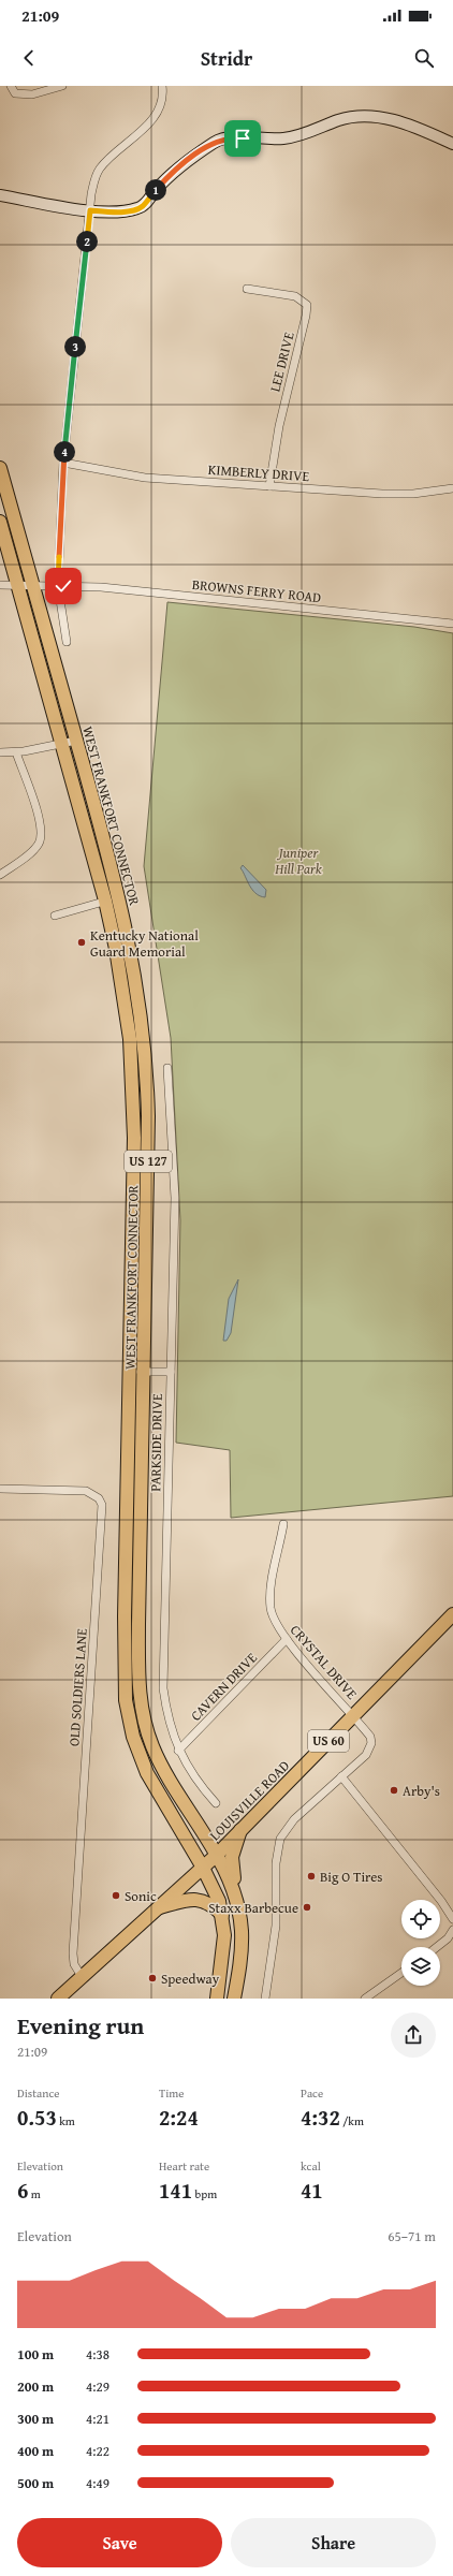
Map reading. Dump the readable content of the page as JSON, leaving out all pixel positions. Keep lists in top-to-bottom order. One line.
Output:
{"streets":{"main road":["WEST FRANKFORT CONNECTOR","US 127","US 60","LOUISVILLE ROAD"],"street":["LEE DRIVE","KIMBERLY DRIVE","BROWNS FERRY ROAD","PARKSIDE DRIVE","CRYSTAL DRIVE","CAVERN DRIVE","OLD SOLDIERS LANE"]},"crossings":[["LEE DRIVE","KIMBERLY DRIVE"],["BROWNS FERRY ROAD","WEST FRANKFORT CONNECTOR"],["WEST FRANKFORT CONNECTOR","US 127"],["WEST FRANKFORT CONNECTOR","LOUISVILLE ROAD"],["US 127","LOUISVILLE ROAD"],["PARKSIDE DRIVE","CAVERN DRIVE"],["CRYSTAL DRIVE","CAVERN DRIVE"],["CRYSTAL DRIVE","LOUISVILLE ROAD"],["OLD SOLDIERS LANE","LOUISVILLE ROAD"]],"parks":["Juniper Hill Park"],"places":["Kentucky National Guard Memorial","Arby's","Big O Tires","Sonic","Staxx Barbecue","Speedway"],"page":{"status":"21:09","header":"Stridr","pins":["1","2","3","4"],"heading":["Evening run","21:09"],"stats":[["Distance","0.53 km"],["Time","2:24"],["Pace","4:32 /km"],["Elevation","6 m"],["Heart rate","141 bpm"],["kcal","41"]],"chart":["Elevation","65–71 m"],"list":[{"name":"100 m","note":"4:38"},{"name":"200 m","note":"4:29"},{"name":"300 m","note":"4:21"},{"name":"400 m","note":"4:22"},{"name":"500 m","note":"4:49"}],"buttons":["Save","Share"]}}
